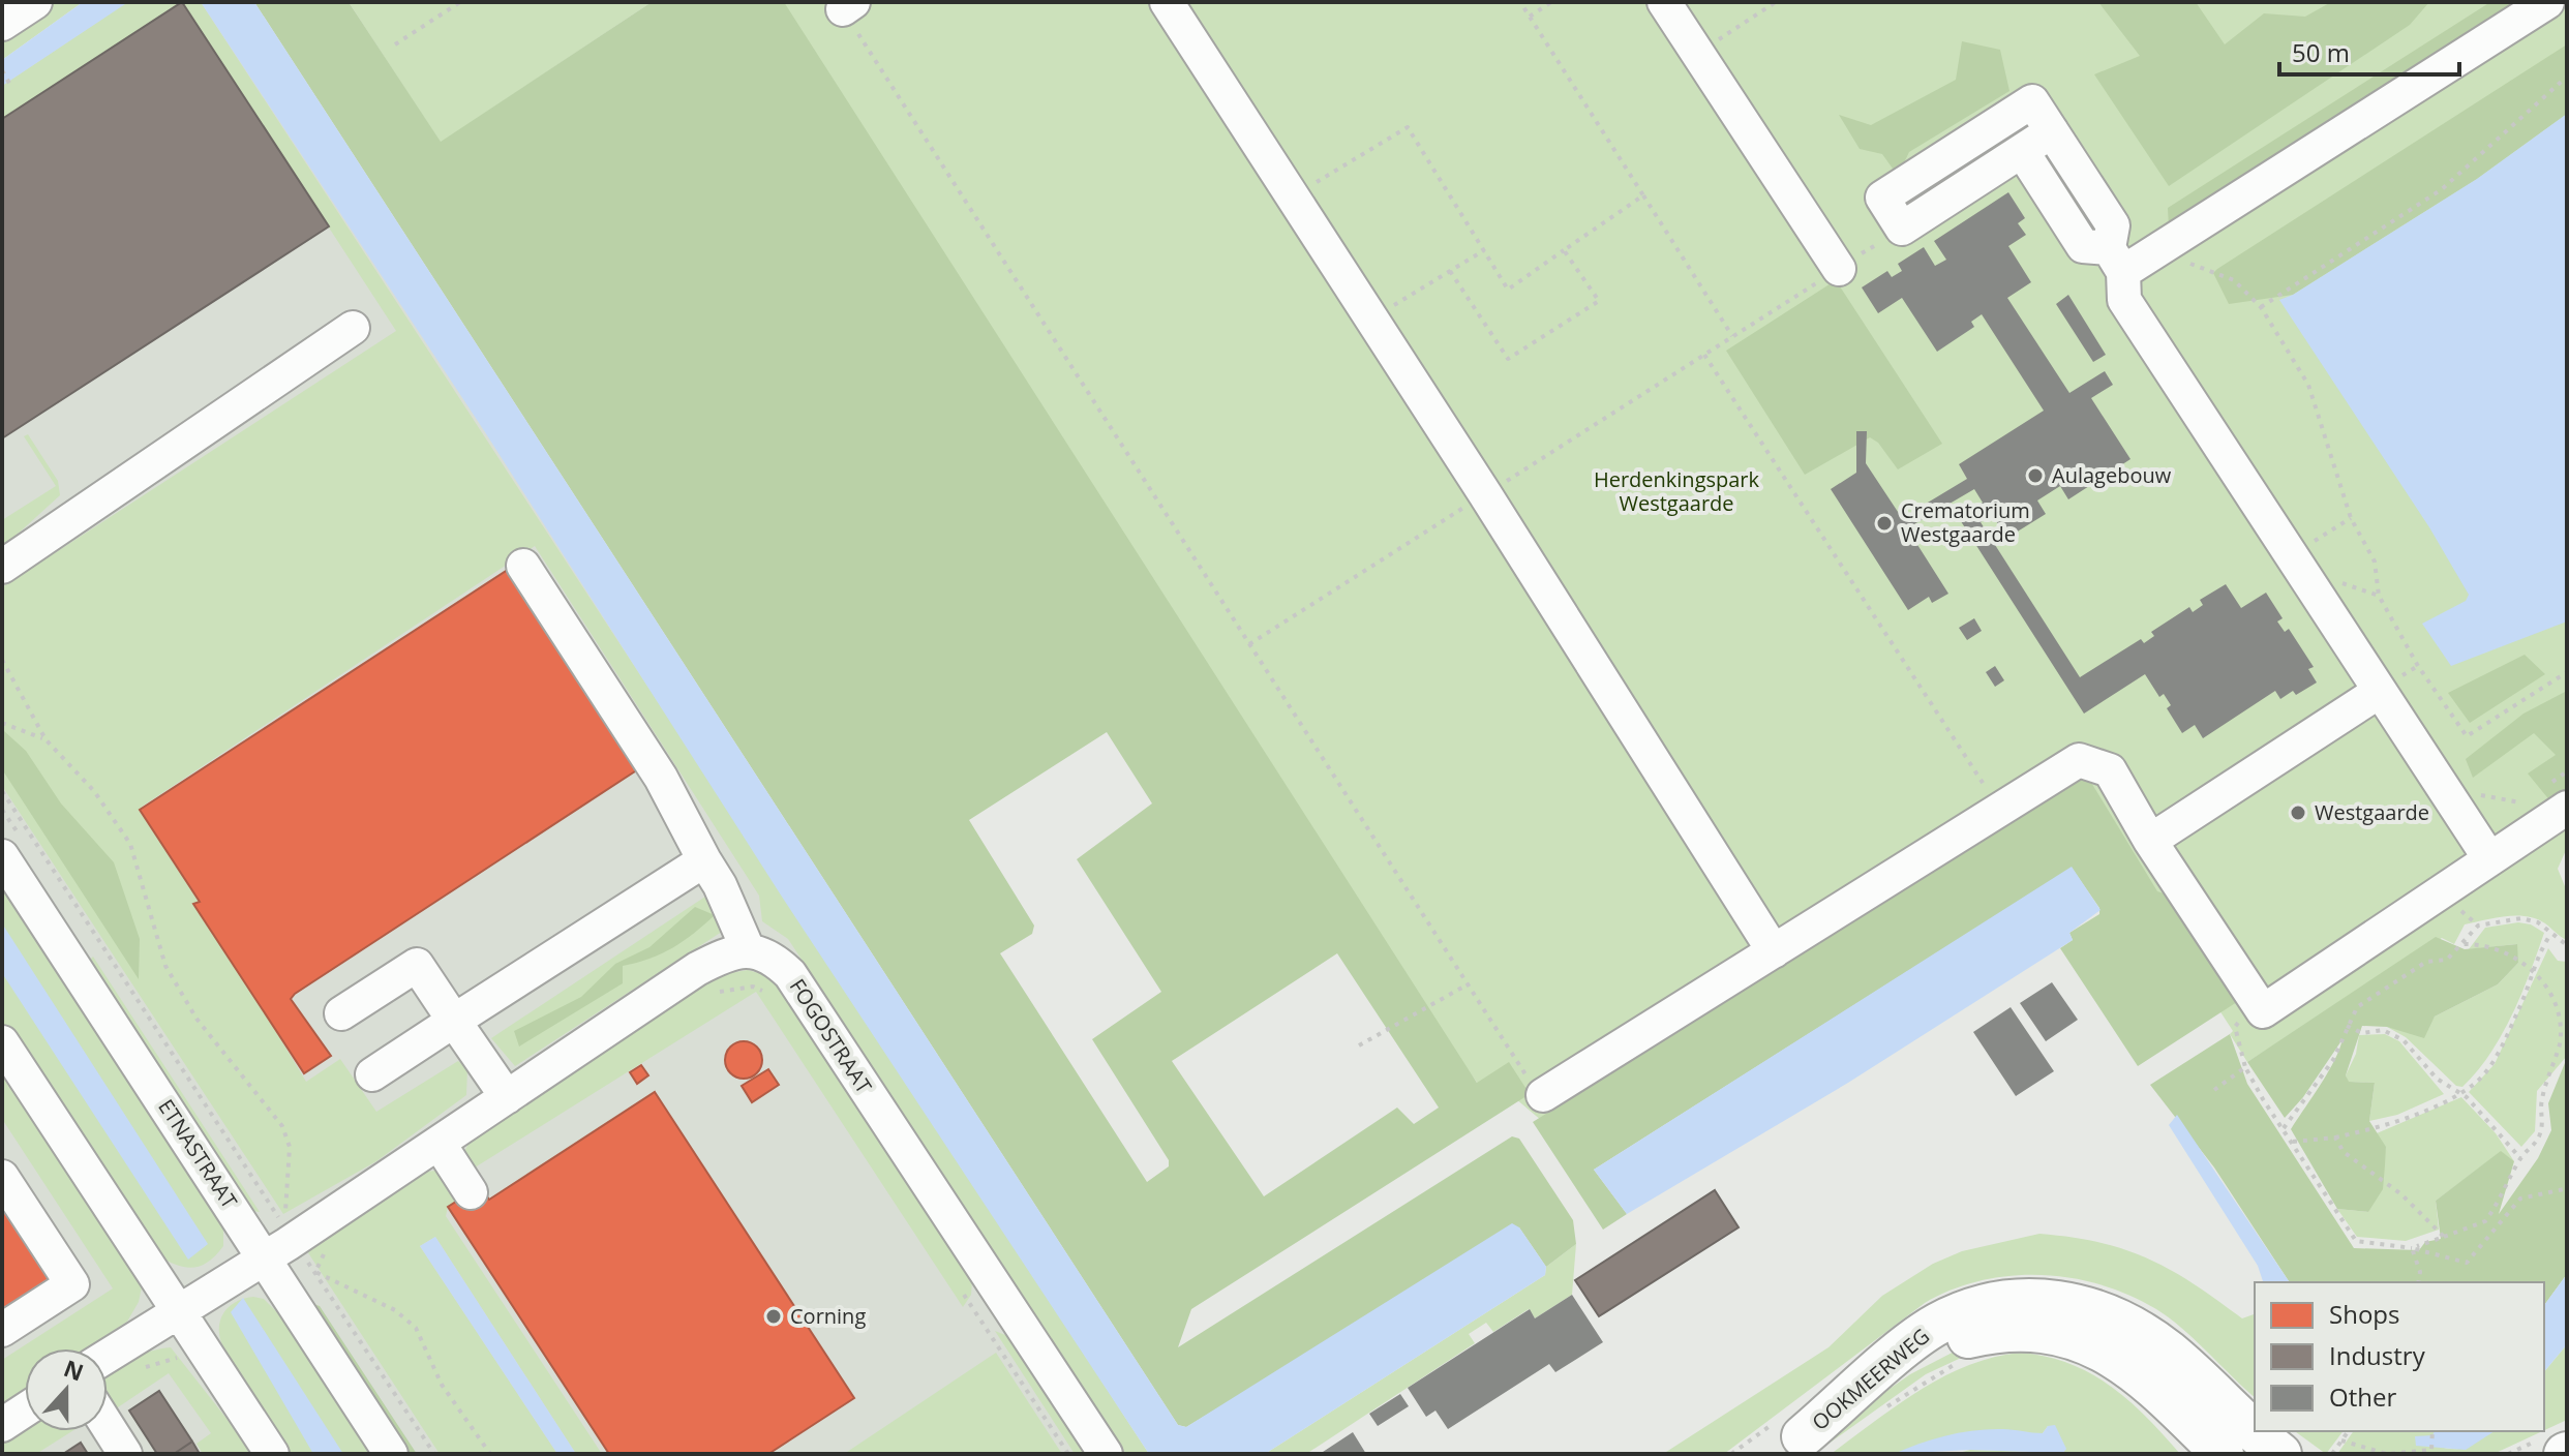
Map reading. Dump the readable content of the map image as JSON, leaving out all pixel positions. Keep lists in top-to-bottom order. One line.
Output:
{"streets":{"main road":["OOKMEERWEG"],"street":["FOGOSTRAAT","ETNASTRAAT"]},"parks":["Herdenkingspark Westgaarde"],"places":["Aulagebouw","Crematorium Westgaarde","Westgaarde","Corning"],"legend":["Shops","Industry","Other"],"scale_bar":"50 m","north":"top"}
